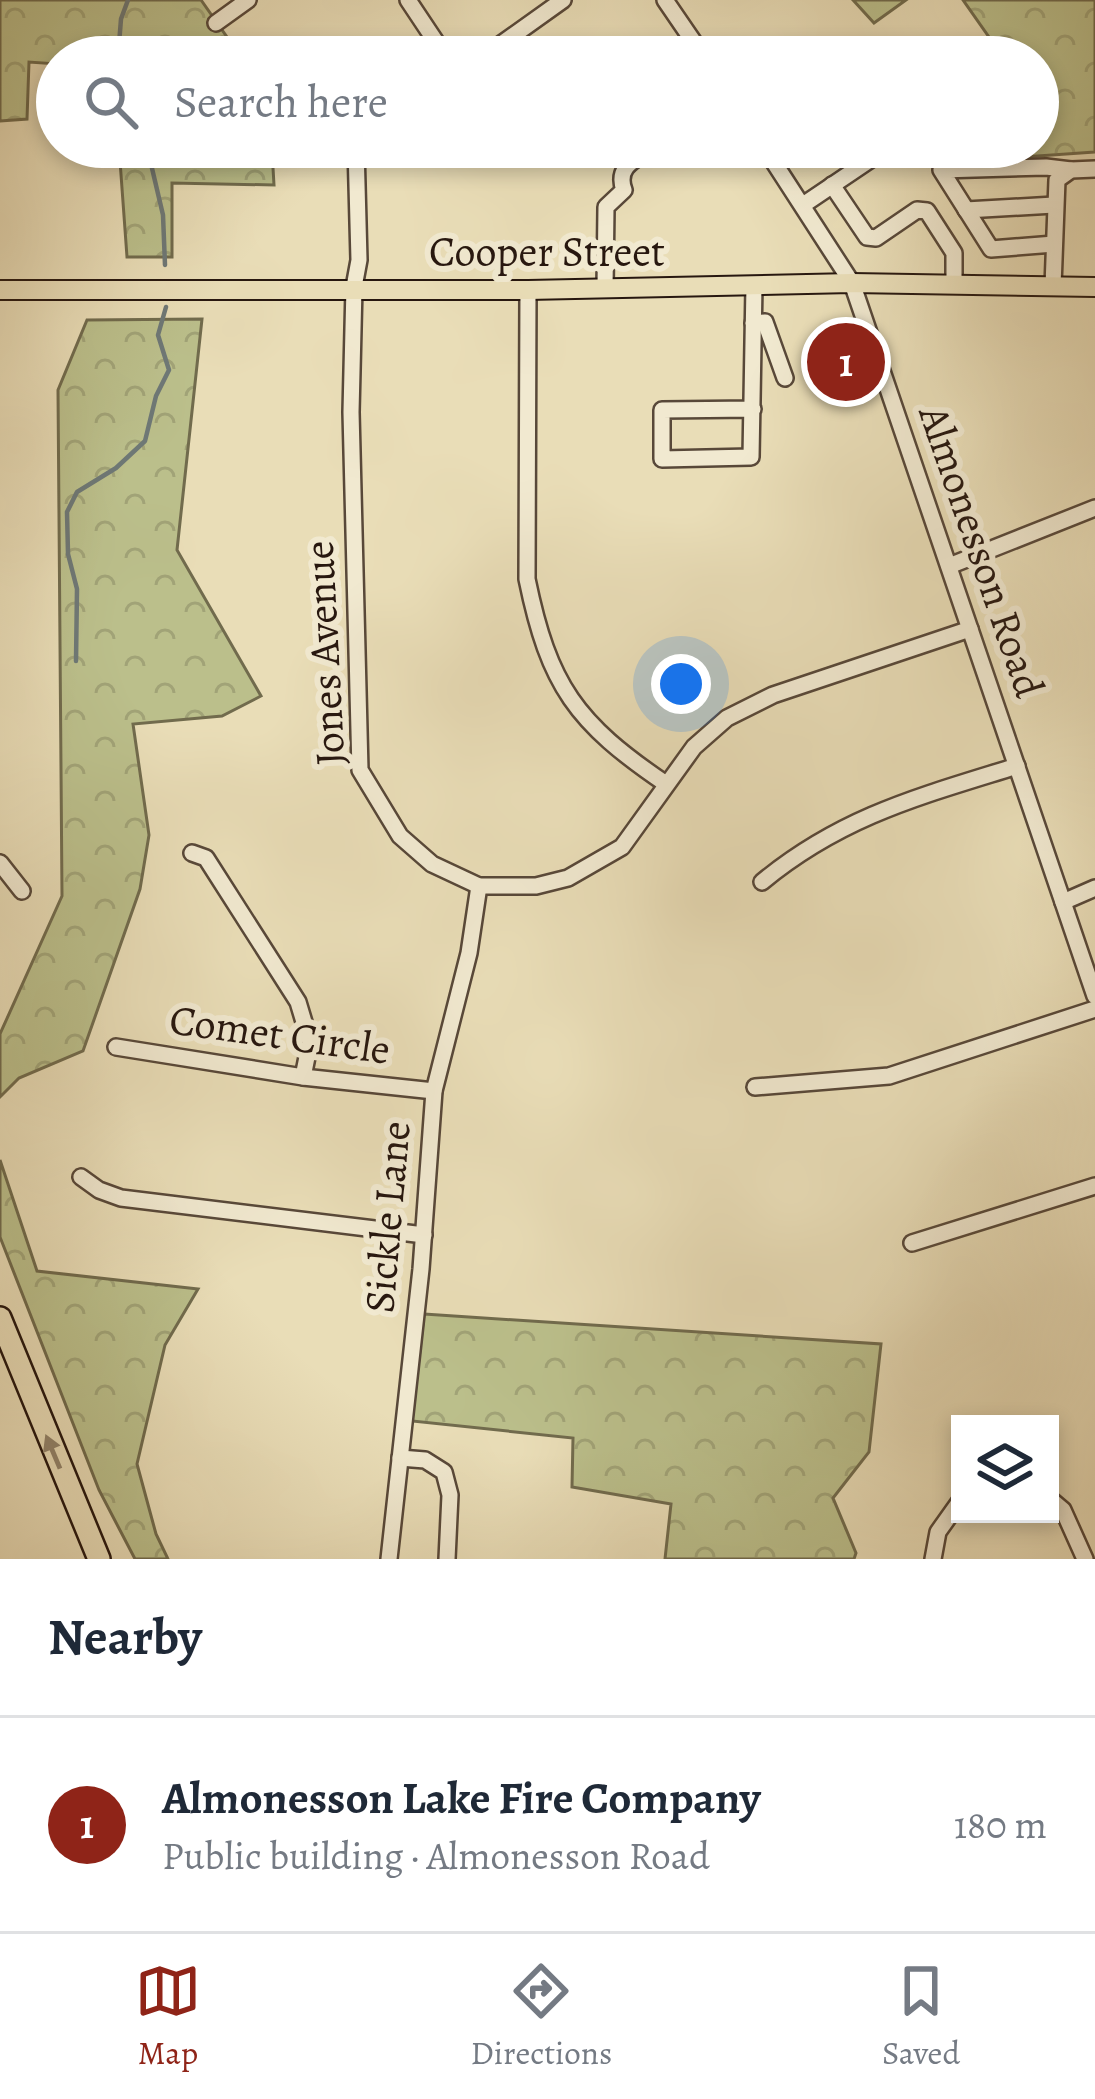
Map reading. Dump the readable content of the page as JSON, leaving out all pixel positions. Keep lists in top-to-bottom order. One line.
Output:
{"streets":{"main road":["Cooper Street"],"street":["Almonesson Road","Jones Avenue","Comet Circle","Sickle Lane"]},"crossings":[["Cooper Street","Almonesson Road"],["Cooper Street","Jones Avenue"],["Almonesson Road","Jones Avenue"],["Jones Avenue","Sickle Lane"],["Comet Circle","Sickle Lane"]],"page":{"search":"Search here","pins":"1","heading":"Nearby","list":[{"mark":"1","name":"Almonesson Lake Fire Company","note":"Public building · Almonesson Road","value":"180 m"}],"nav":["Map","Directions","Saved"]}}
